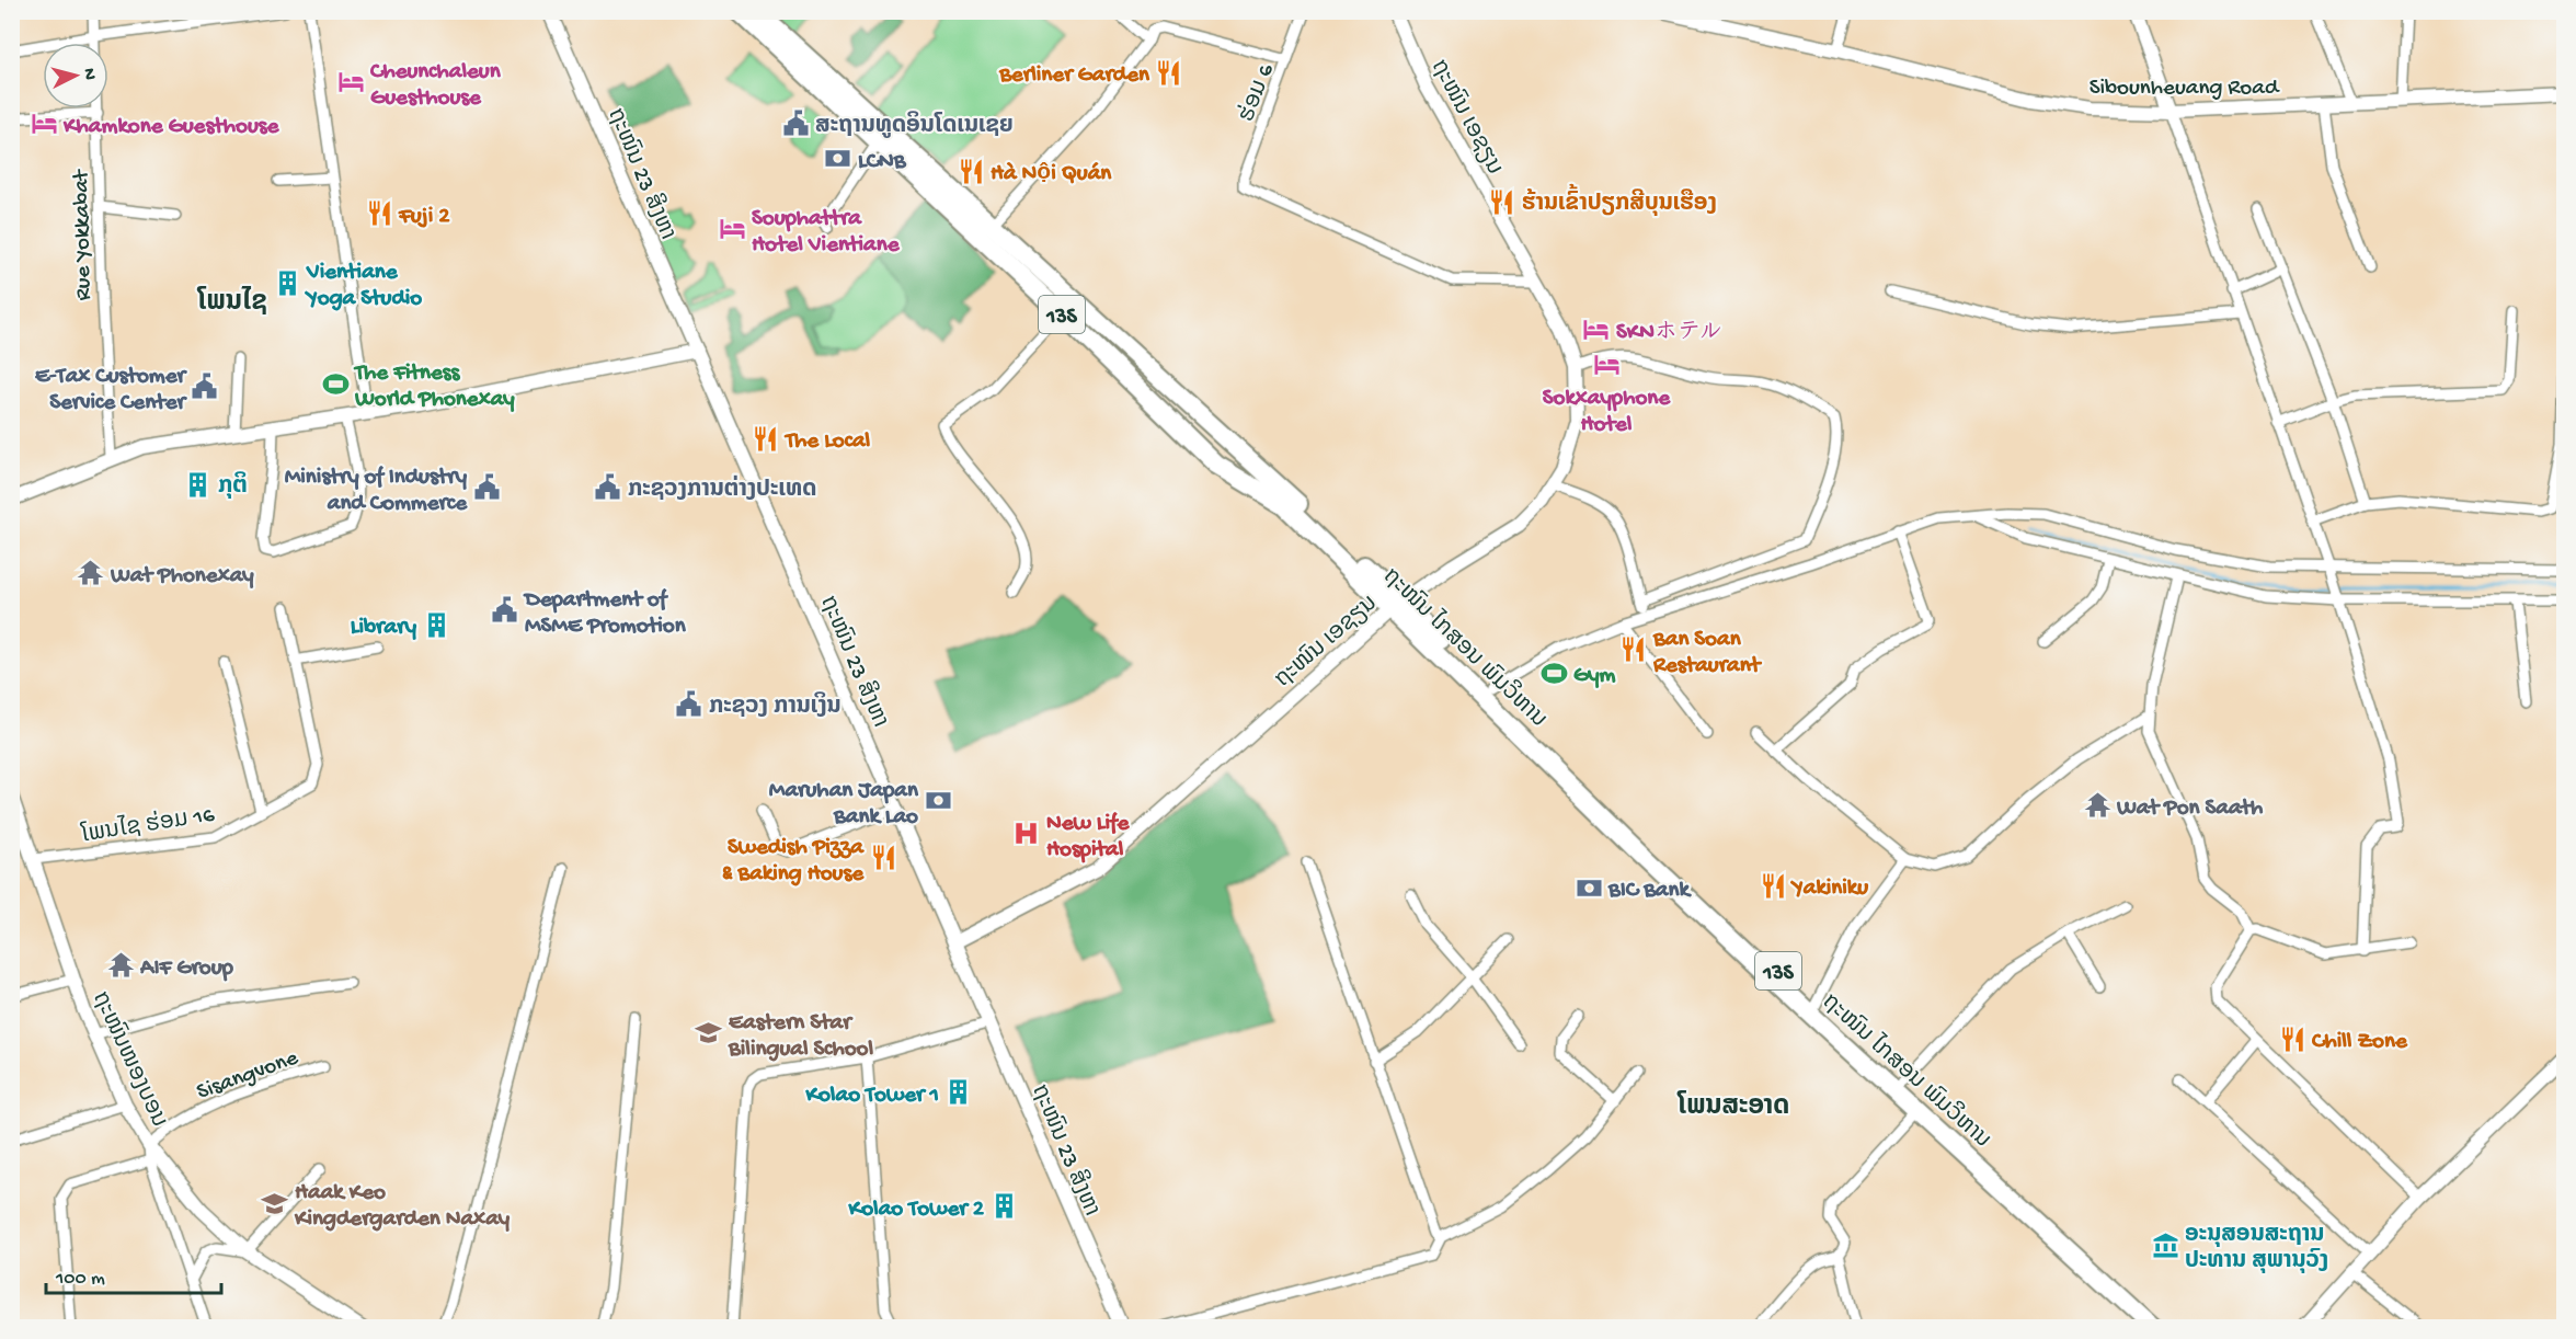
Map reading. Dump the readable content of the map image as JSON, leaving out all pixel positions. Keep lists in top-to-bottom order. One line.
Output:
{"streets":{"highway":["13S","ຖະໜົນ ໄກສອນ ພົມວິຫານ"],"street":["Sibounheuang Road","ຮ່ອມ 6","ຖະໜົນ ເອຊຽນ","ຖະໜົນ 23 ສິງຫາ","Rue Yokkabat","ໂພນໄຊ ຮ່ອມ 16","ຖະໜົນໜອງບອນ","Sisangvone"]},"crossings":[["ຮ່ອມ 6","ຖະໜົນ ເອຊຽນ"],["ຖະໜົນ ເອຊຽນ","ຖະໜົນ 23 ສິງຫາ"],["ຖະໜົນ ເອຊຽນ","ຖະໜົນ ໄກສອນ ພົມວິຫານ"],["ໂພນໄຊ ຮ່ອມ 16","ຖະໜົນໜອງບອນ"],["ຖະໜົນໜອງບອນ","Sisangvone"]],"districts":["ໂພນໄຊ","ໂພນສະອາດ"],"places":{"restaurant":["Berliner Garden","Hà Nội Quán","ຮ້ານເຂົ້າປຽກສີບຸນເຮືອງ","Fuji 2","The Local","Ban Soan Restaurant","Swedish Pizza & Baking House","Yakiniku","Chill Zone"],"hotel":["Cheunchaleun Guesthouse","Khamkone Guesthouse","Souphattra Hotel Vientiane","SKNホテル","Sokxayphone Hotel"],"public building":["ສະຖານທູດອິນໂດເນເຊຍ","E-Tax Customer Service Center","Ministry of Industry and Commerce","ກະຊວງການຕ່າງປະເທດ","Department of MSME Promotion","ກະຊວງ ການເງິນ"],"bank":["LCNB","Maruhan Japan Bank Lao","BIC Bank"],"building":["Vientiane Yoga Studio","ກຸຕິ","Library","Kolao Tower 1","Kolao Tower 2"],"sports":["The Fitness World Phonexay","Gym"],"temple":["Wat Phonexay","Wat Pon Saath","AIF Group"],"hospital":["New Life Hospital"],"school or university":["Eastern Star Bilingual School","Haak Keo Kingdergarden Naxay"],"museum":["ອະນຸສອນສະຖານ ປະທານ ສຸພານຸວົງ"]},"scale_bar":"100 m","north":"right"}
